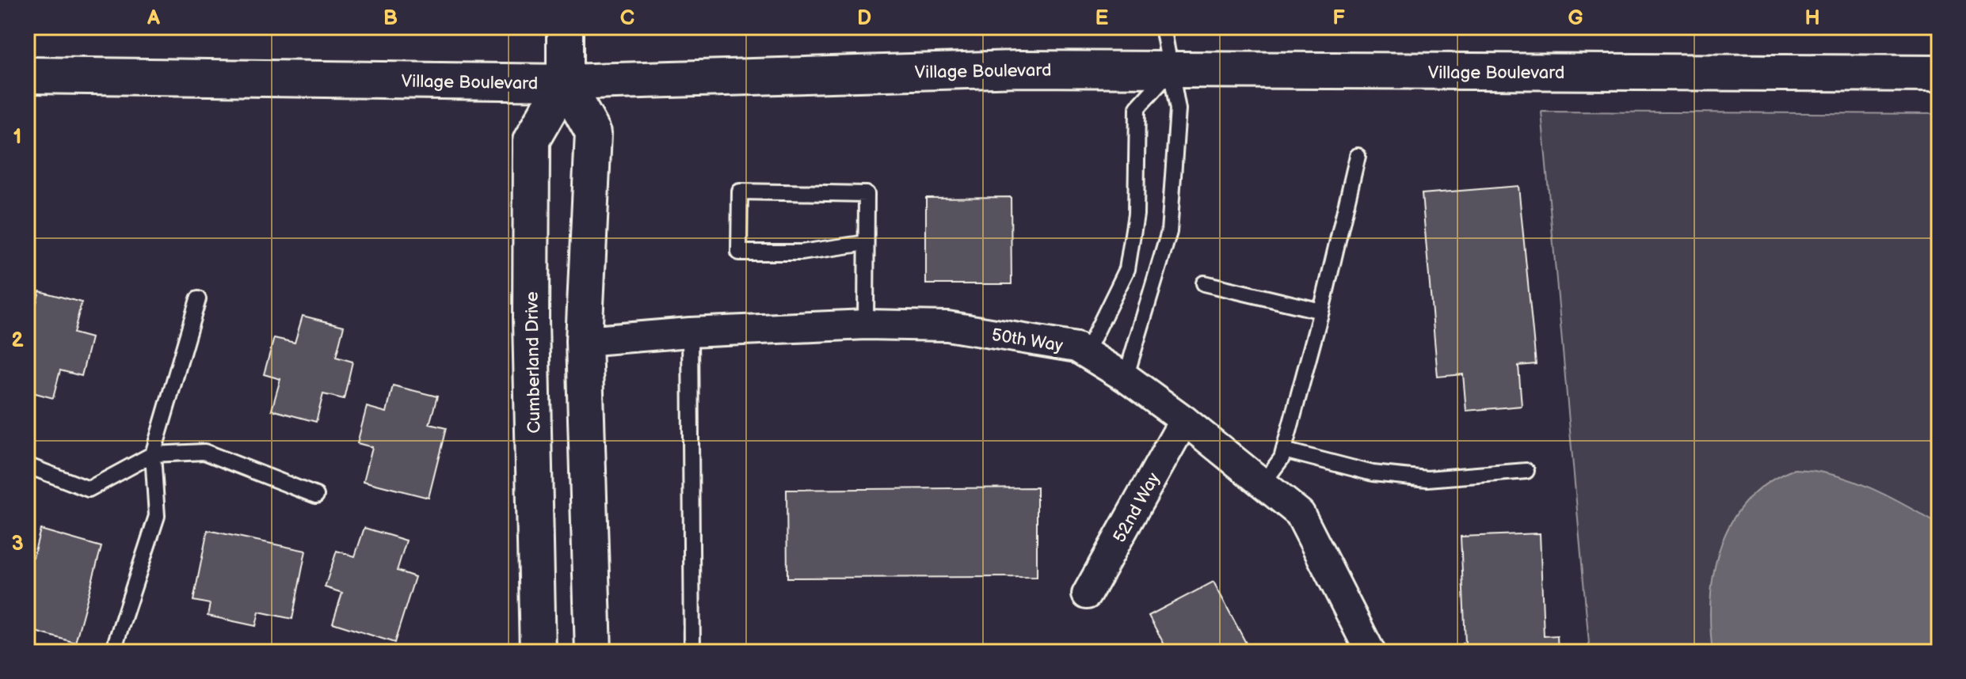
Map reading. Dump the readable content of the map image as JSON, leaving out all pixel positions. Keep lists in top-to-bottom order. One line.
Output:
{"streets":{"street":["Village Boulevard","50th Way","Cumberland Drive","52nd Way"]},"crossings":[["Village Boulevard","Cumberland Drive"],["50th Way","Cumberland Drive"],["50th Way","52nd Way"]],"grid":{"columns":["A","B","C","D","E","F","G","H"],"rows":["1","2","3"]}}
